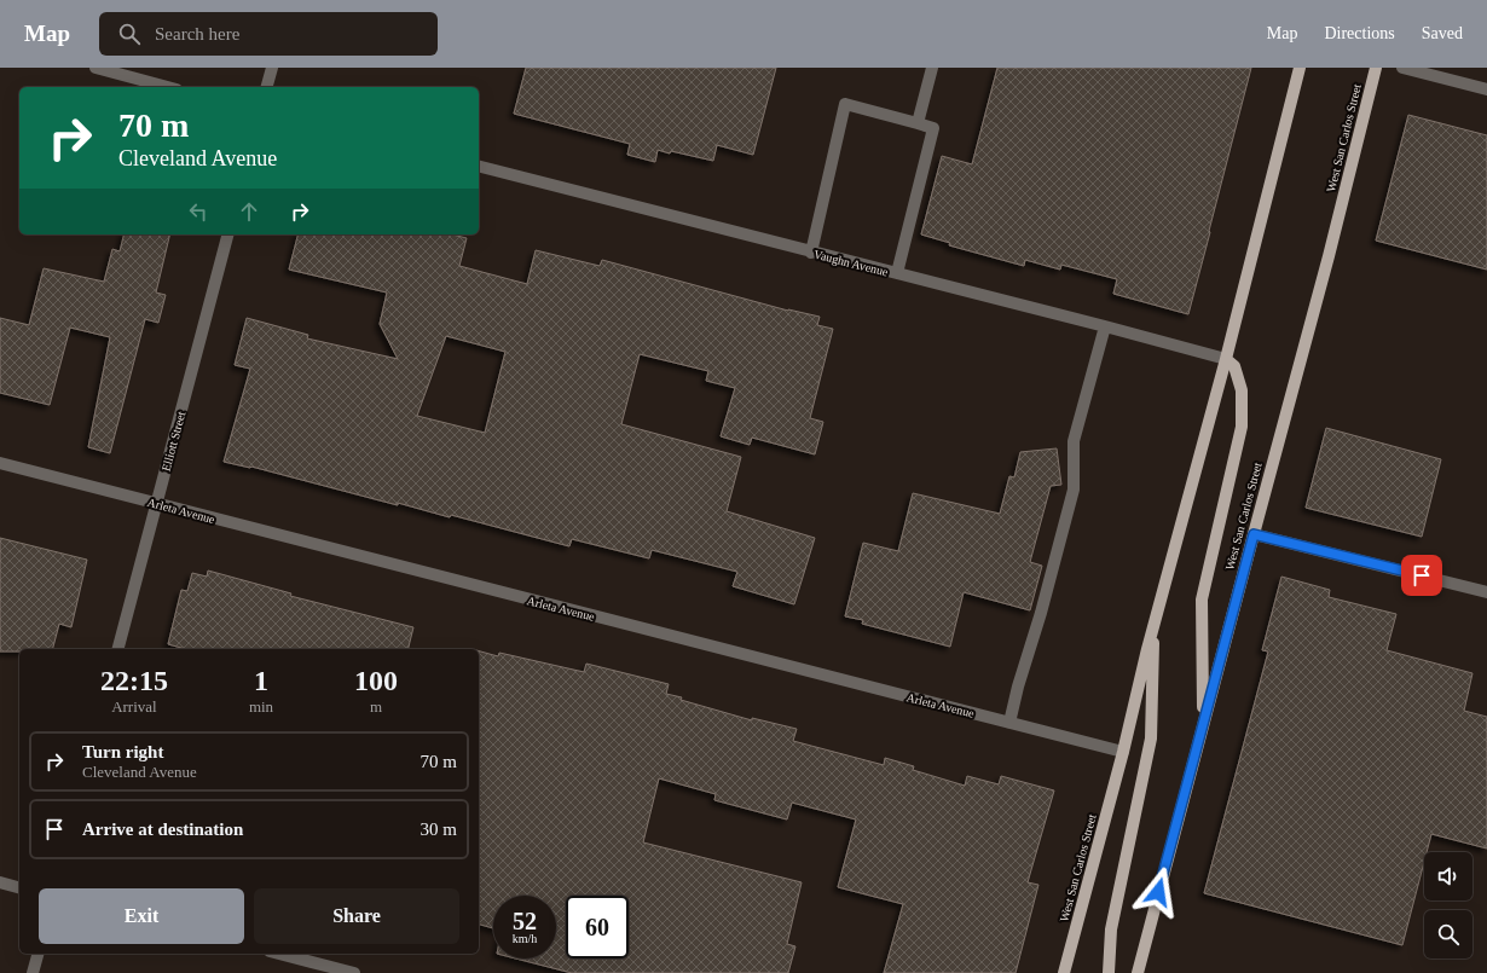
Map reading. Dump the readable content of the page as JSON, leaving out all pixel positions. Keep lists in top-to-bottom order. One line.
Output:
{"streets":{"main road":["West San Carlos Street"],"street":["Vaughn Avenue","Elliott Street","Arleta Avenue"]},"crossings":[["West San Carlos Street","Vaughn Avenue"],["West San Carlos Street","Arleta Avenue"],["Elliott Street","Arleta Avenue"]],"page":{"header":"Map","search":"Search here","nav":["Map","Directions","Saved"],"turn":["70 m","Cleveland Avenue"],"eta":["22:15","Arrival","1","min","100","m"],"list":[{"name":"Turn right","note":"Cleveland Avenue","value":"70 m"},{"name":"Arrive at destination","value":"30 m"}],"buttons":["Exit","Share"],"speed":"52 km/h","limit":"60"}}
